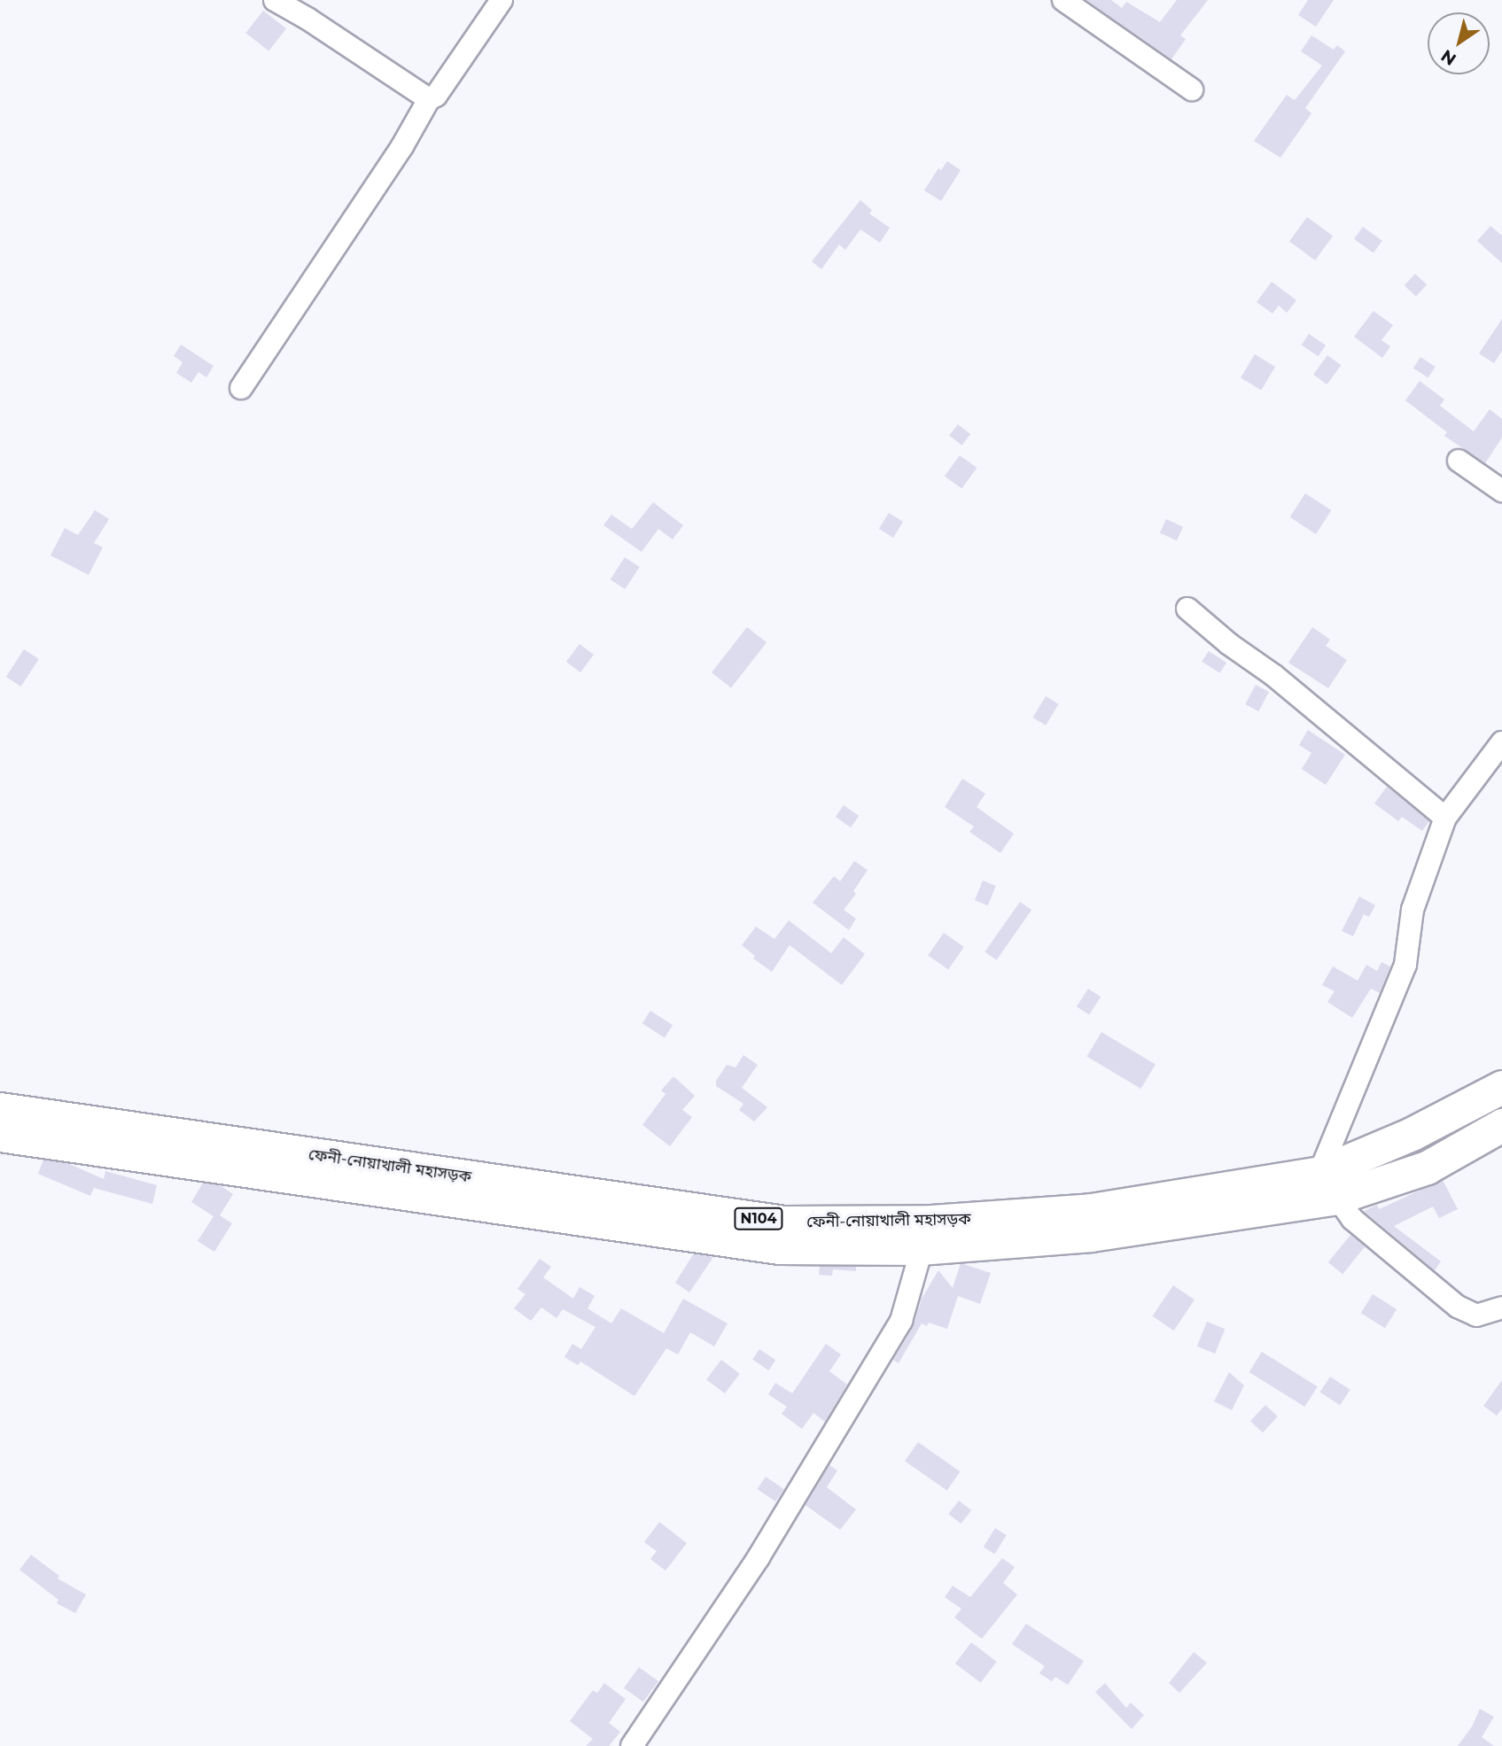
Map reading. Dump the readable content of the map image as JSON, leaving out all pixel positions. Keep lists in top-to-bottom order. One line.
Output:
{"streets":{"highway":["ফেনী-নোয়াখালী মহাসড়ক","N104"]},"north":"bottom left"}
